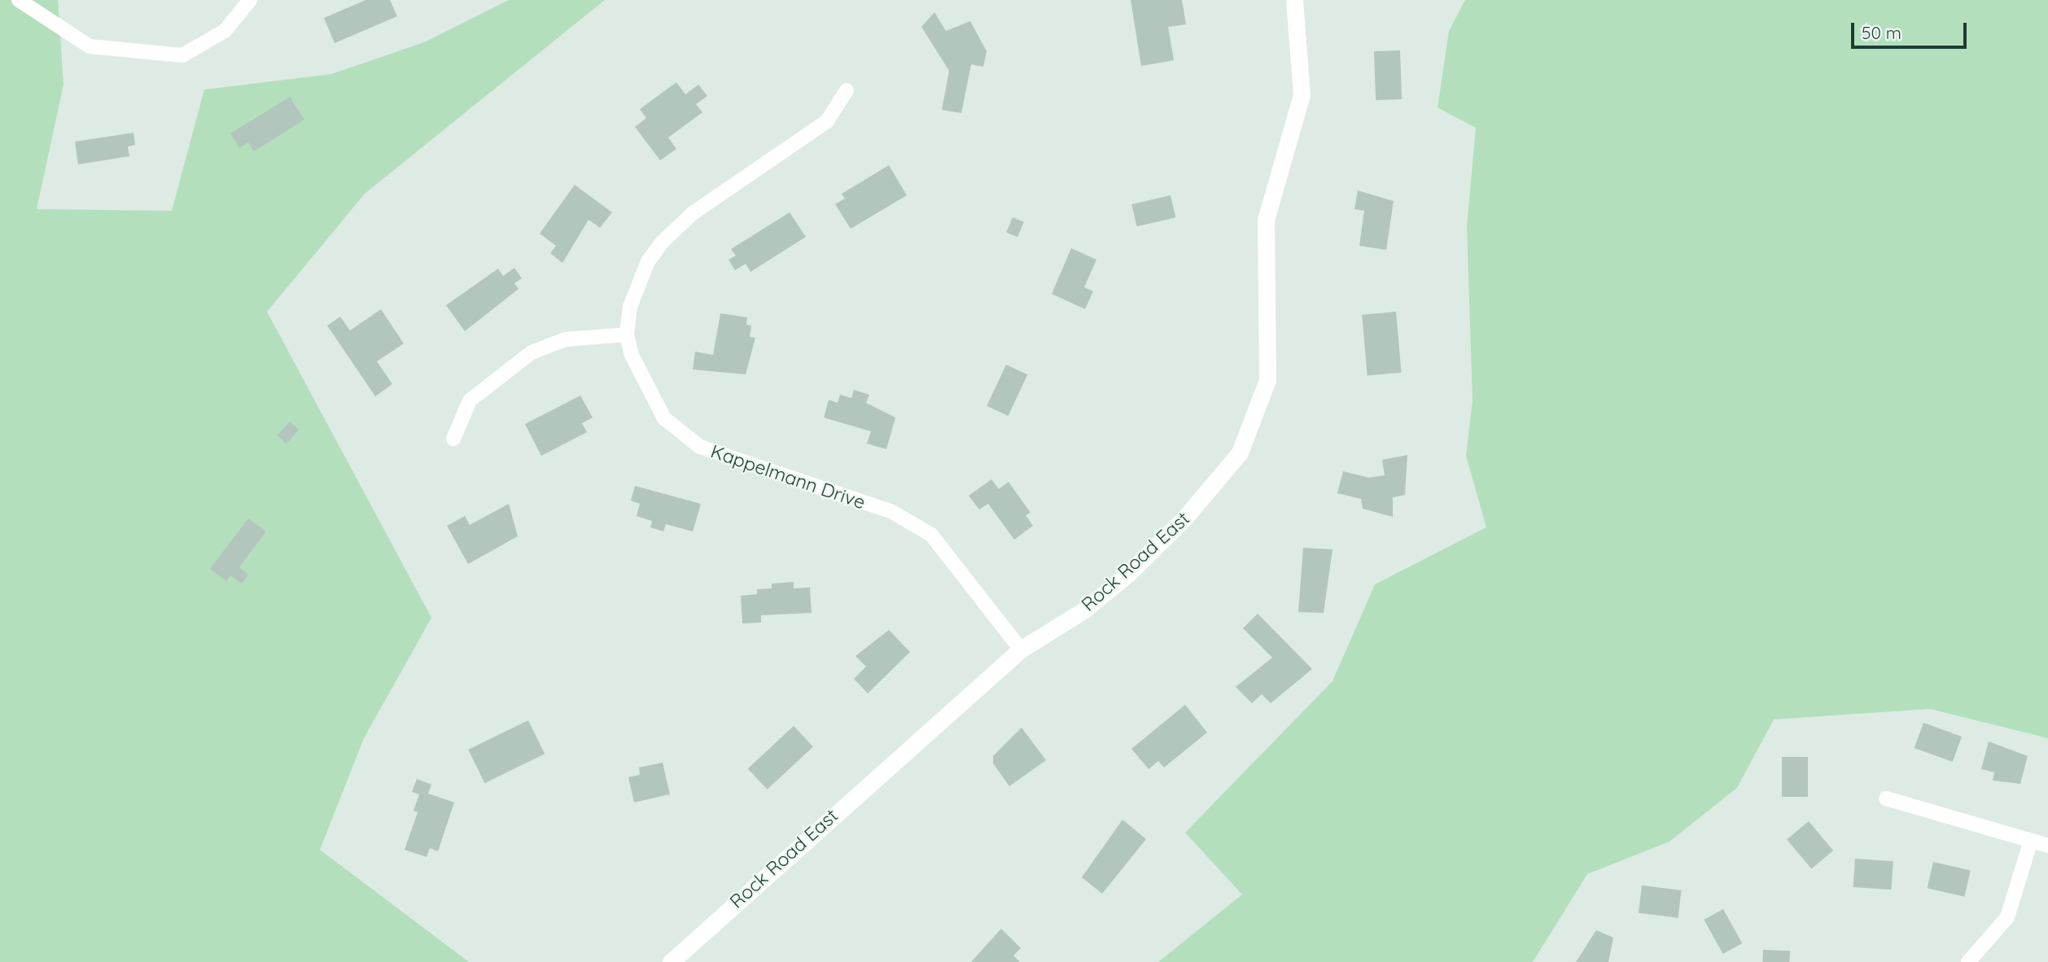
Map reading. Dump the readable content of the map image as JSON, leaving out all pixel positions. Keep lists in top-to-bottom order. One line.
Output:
{"streets":{"street":["Kappelmann Drive","Rock Road East"]},"crossings":[["Kappelmann Drive","Rock Road East"]],"scale_bar":"50 m"}
